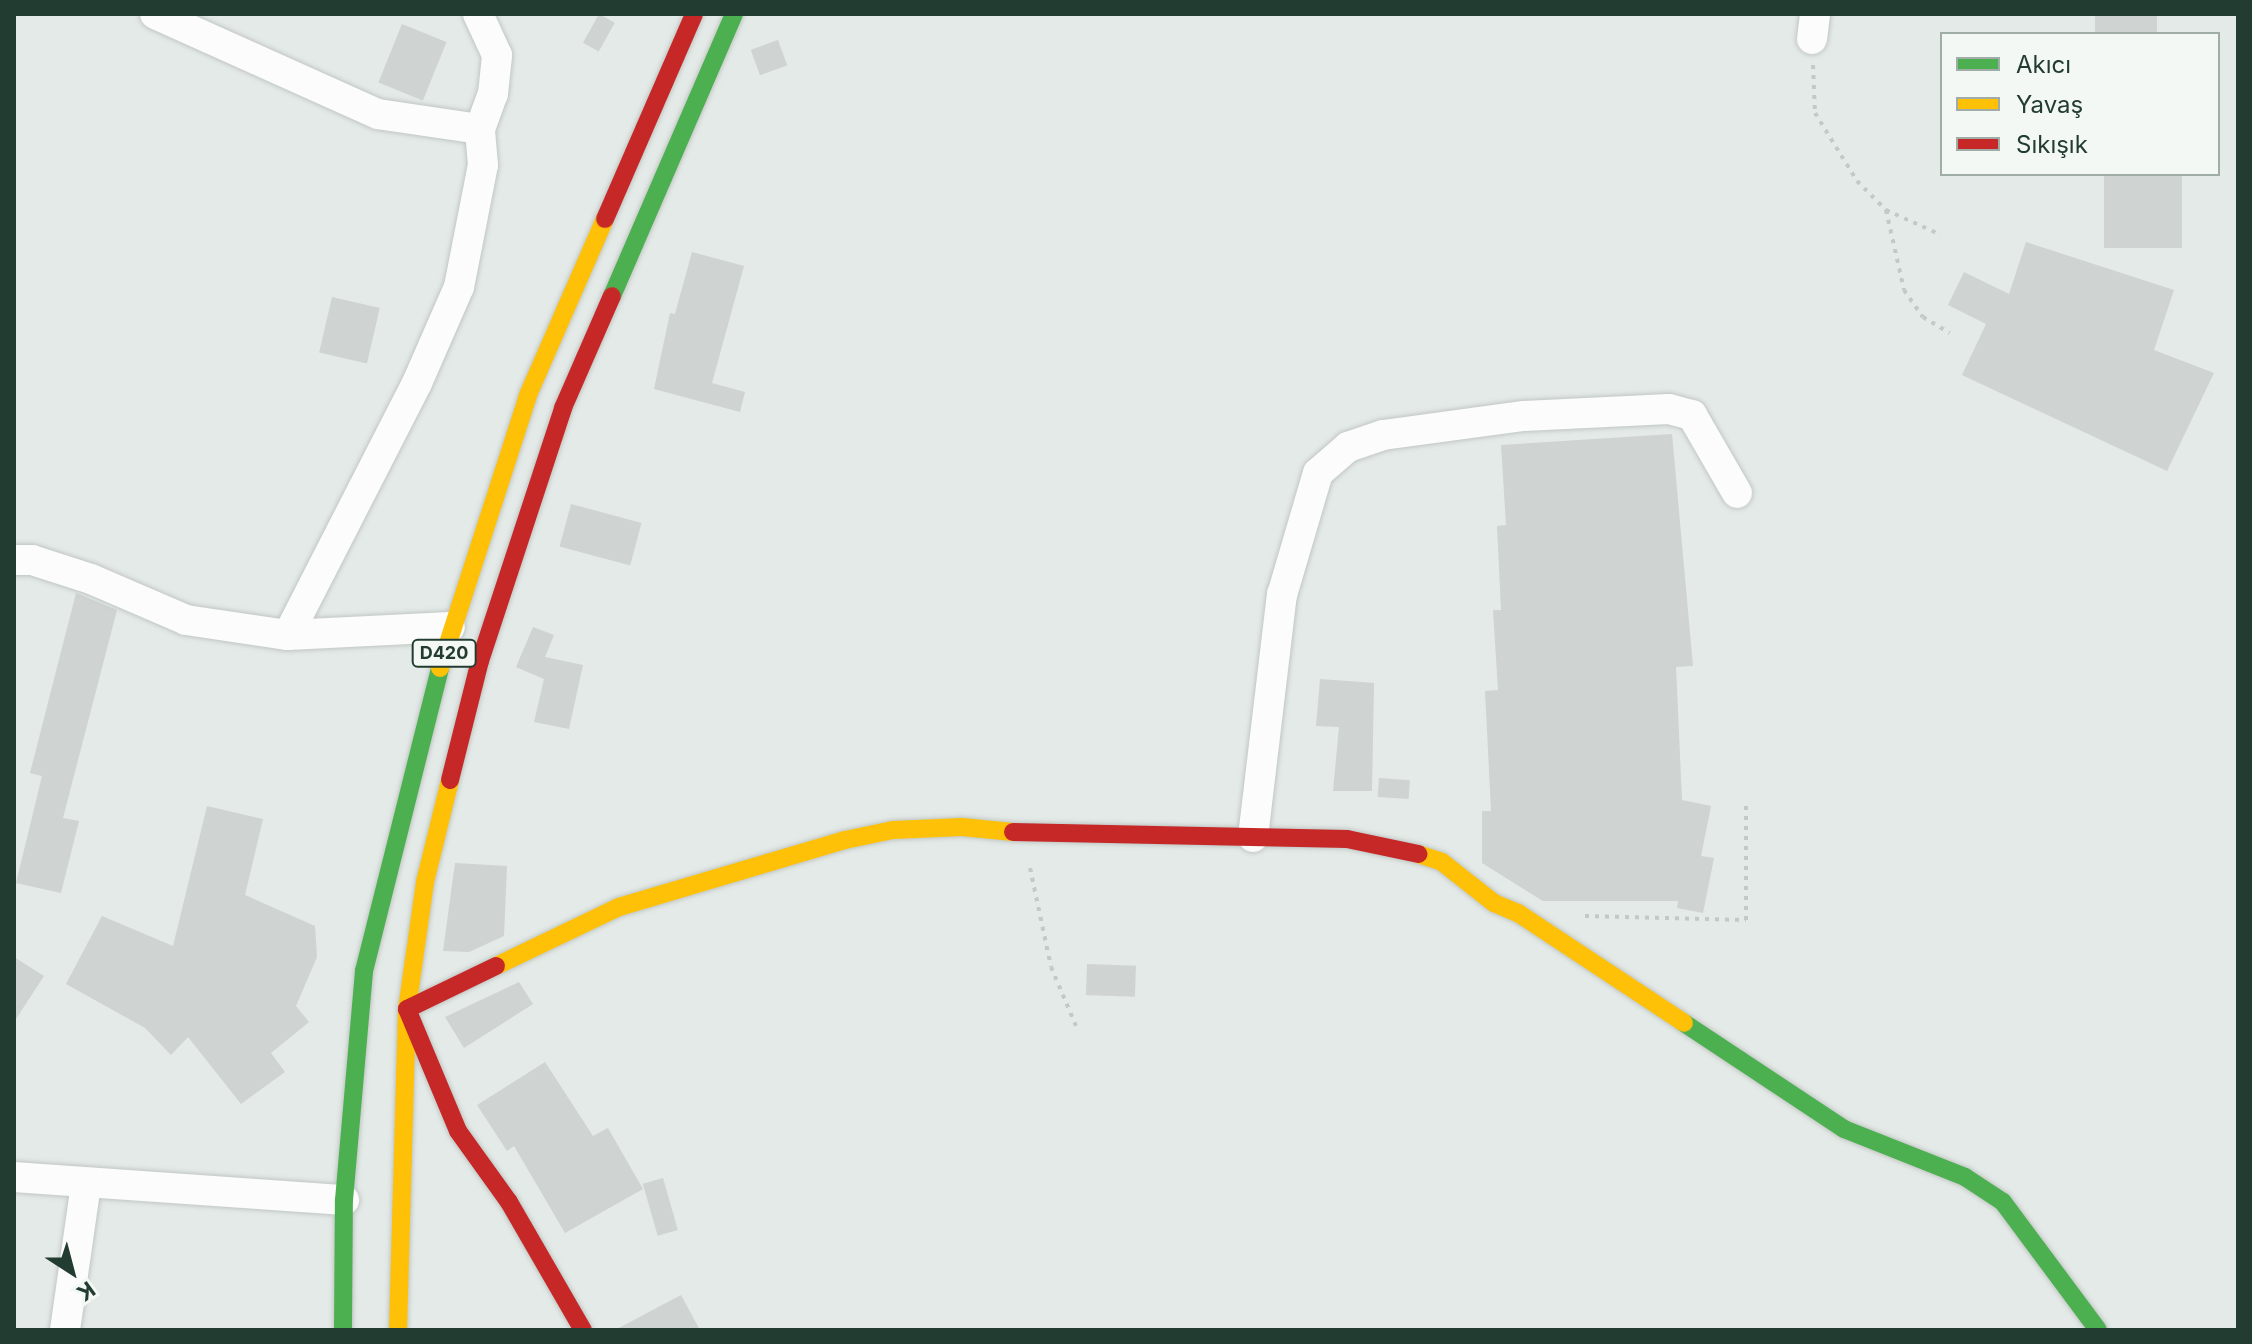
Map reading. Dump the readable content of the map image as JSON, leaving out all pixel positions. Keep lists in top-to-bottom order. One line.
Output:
{"streets":{"main road":["D420"]},"legend":["Akıcı","Yavaş","Sıkışık"],"north":"bottom right"}
